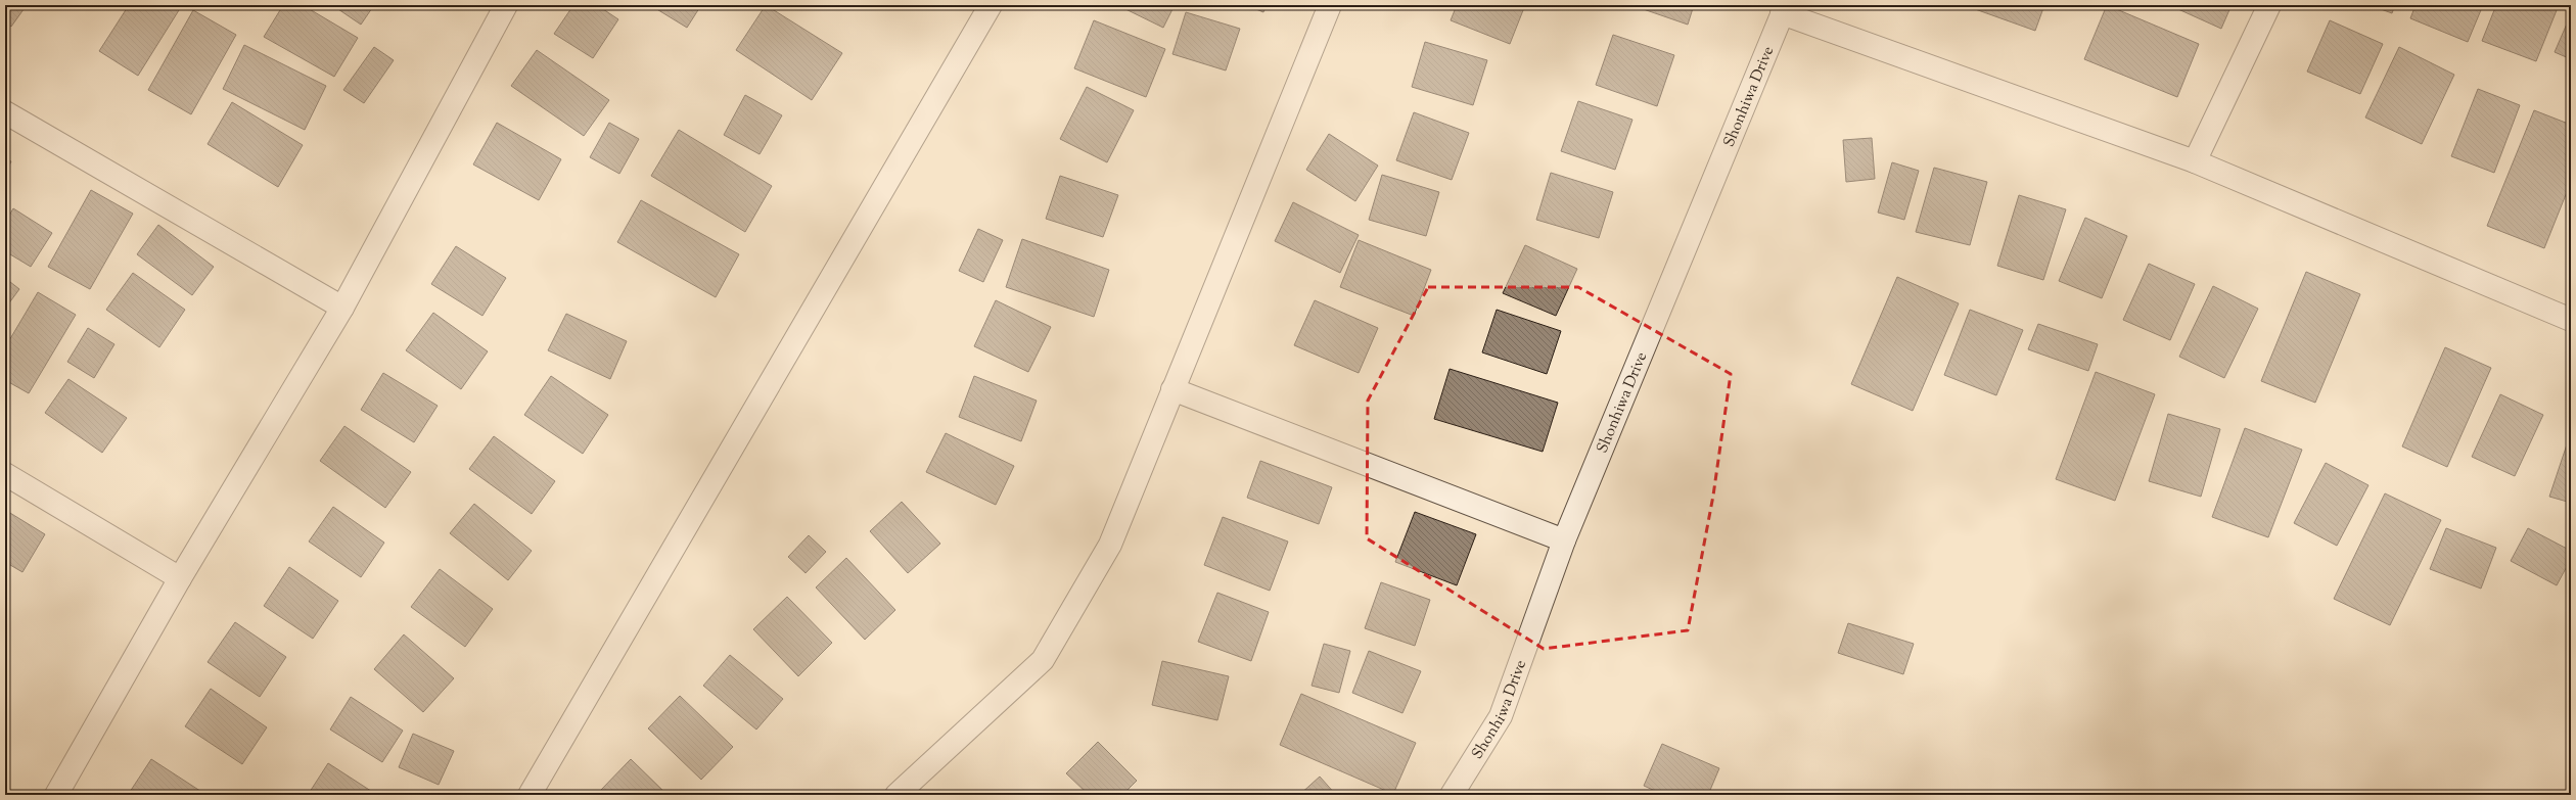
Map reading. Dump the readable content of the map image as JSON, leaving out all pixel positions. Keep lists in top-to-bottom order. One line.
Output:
{"streets":{"street":["Shonhiwa Drive"]}}
